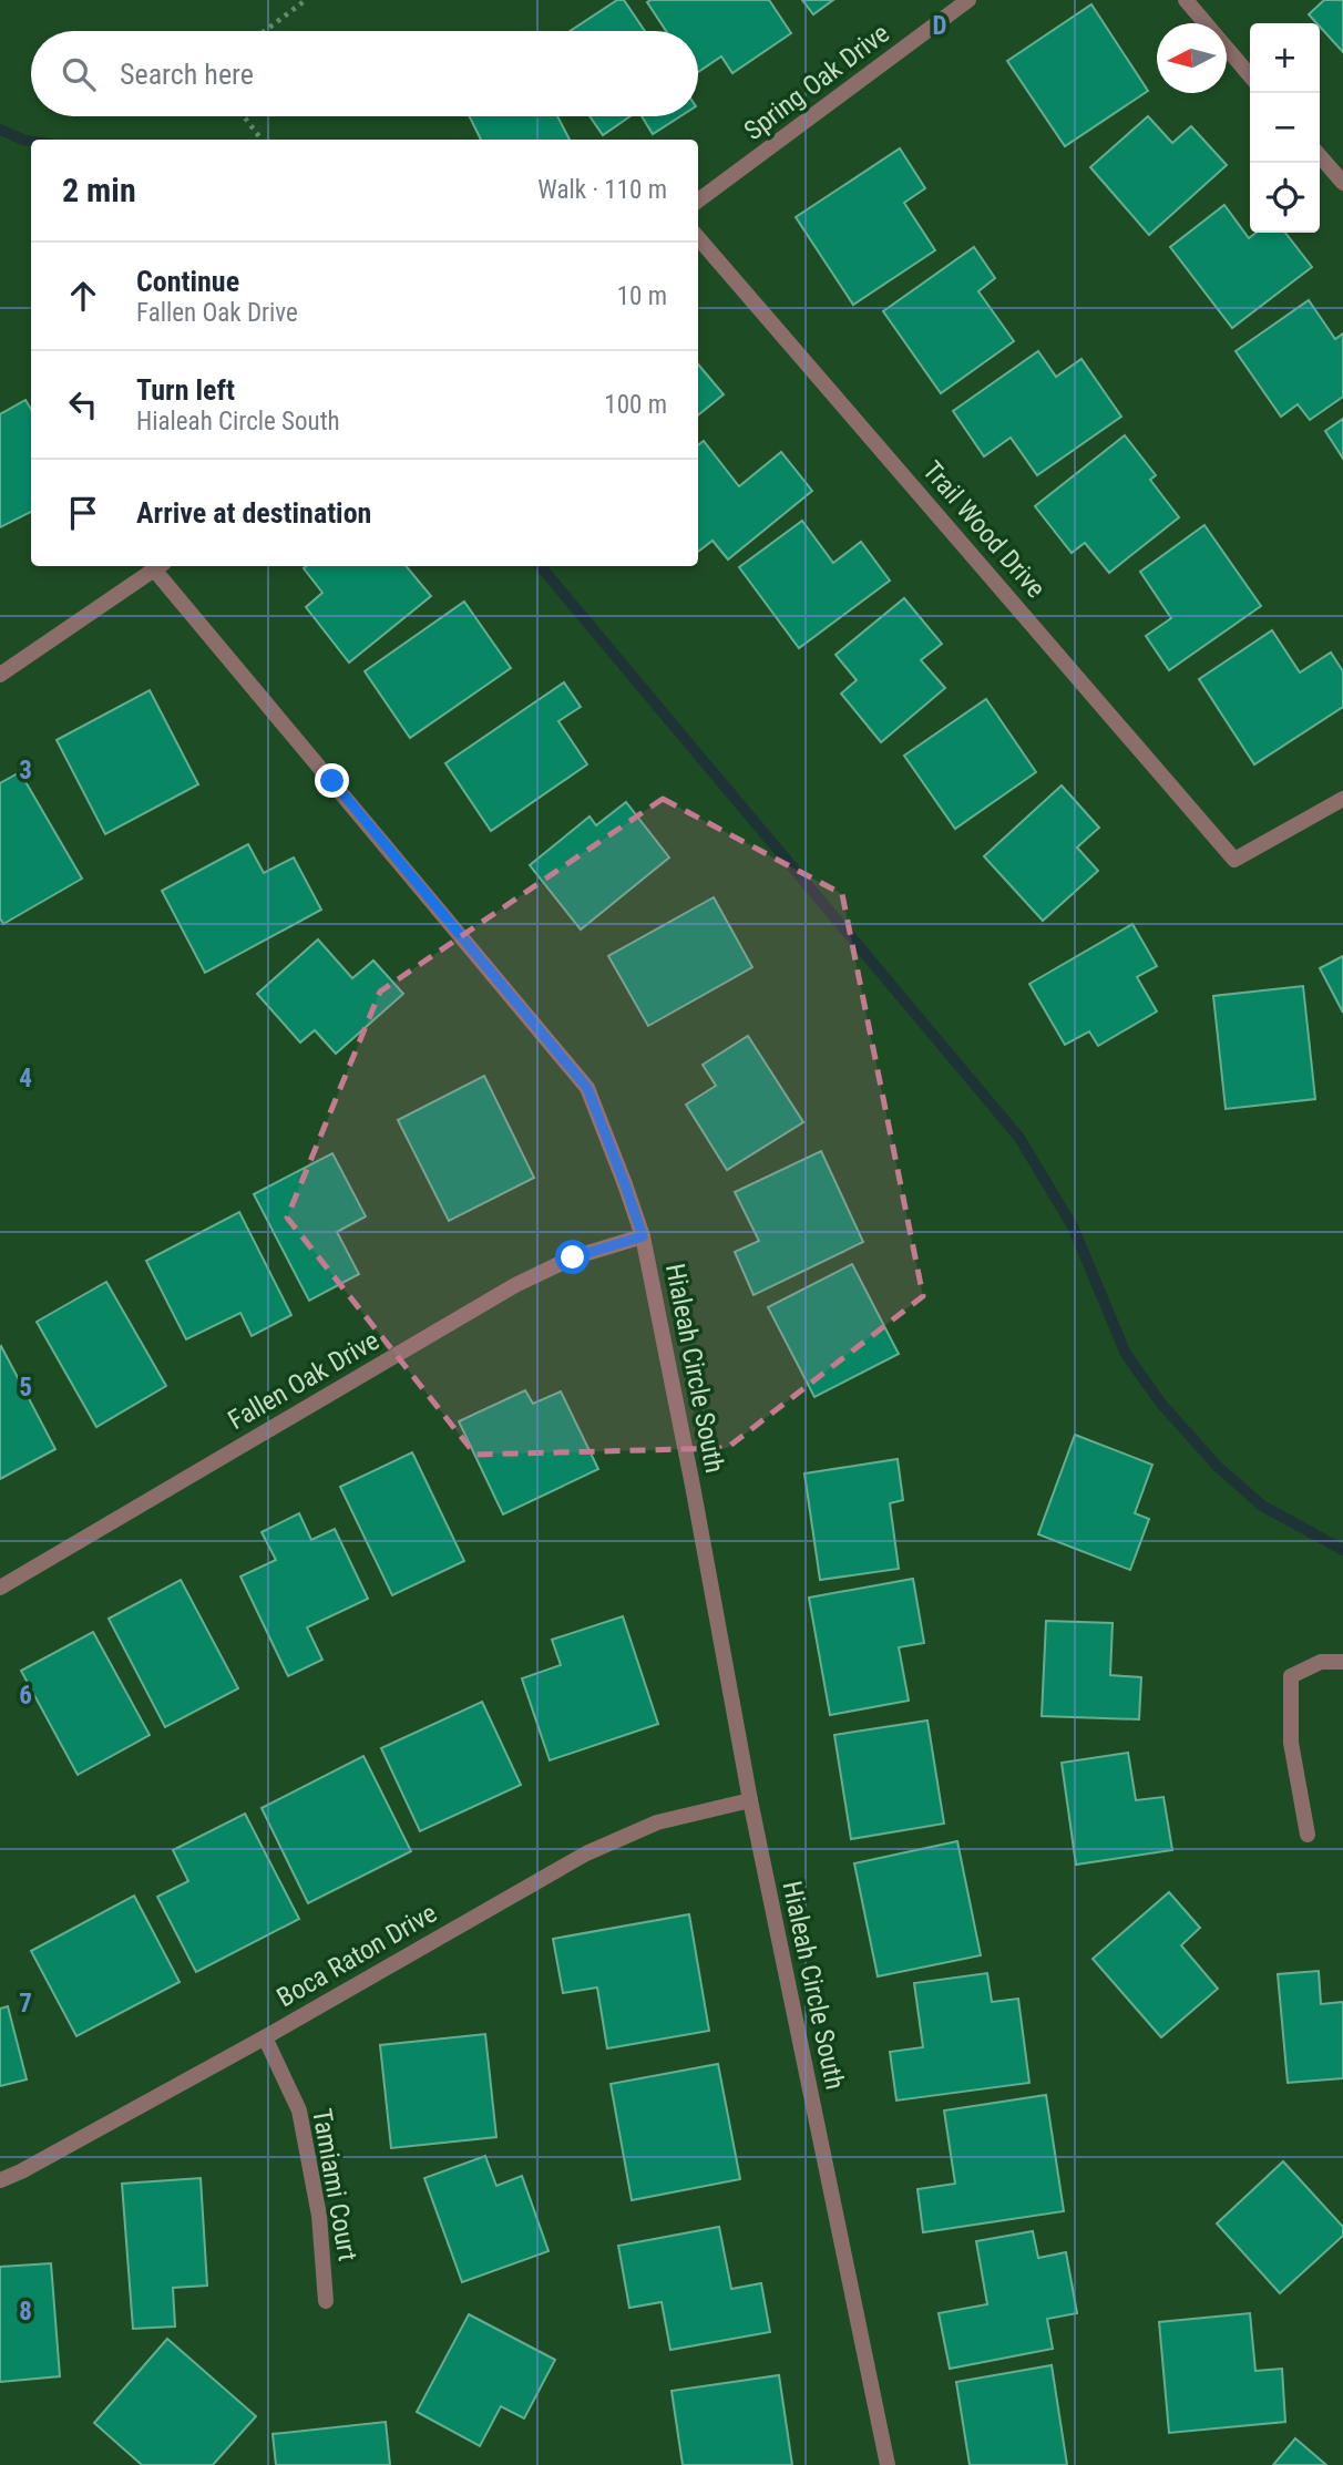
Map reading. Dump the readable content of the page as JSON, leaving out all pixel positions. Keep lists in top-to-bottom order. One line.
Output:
{"streets":{"street":["Spring Oak Drive","Trail Wood Drive","Hialeah Circle South","Fallen Oak Drive","Boca Raton Drive","Tamiami Court"]},"crossings":[["Hialeah Circle South","Fallen Oak Drive"],["Hialeah Circle South","Boca Raton Drive"],["Boca Raton Drive","Tamiami Court"]],"north":"left","page":{"map_buttons":["+","−"],"search":"Search here","heading":["2 min","Walk · 110 m"],"list":[["Continue","Fallen Oak Drive","10 m"],["Turn left","Hialeah Circle South","100 m"],"Arrive at destination"]},"grid":{"columns":["D"],"rows":["3","4","5","6","7","8"]}}
